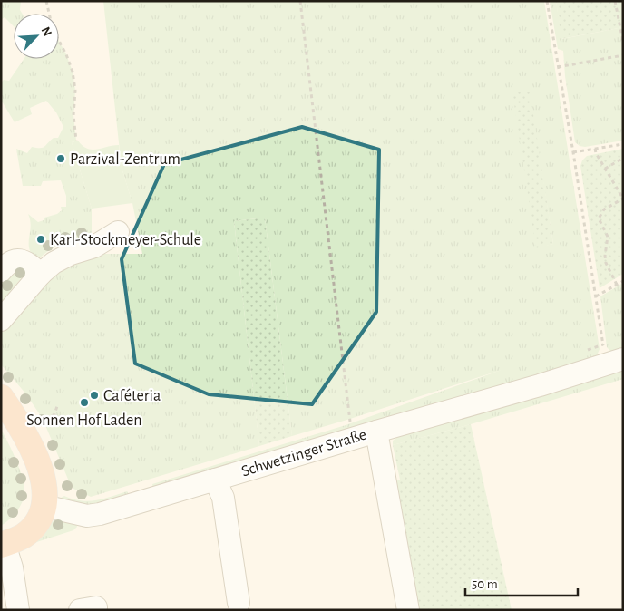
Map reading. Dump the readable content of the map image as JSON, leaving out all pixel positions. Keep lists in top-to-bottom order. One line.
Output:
{"streets":{"street":["Schwetzinger Straße"]},"places":["Parzival-Zentrum","Karl-Stockmeyer-Schule","Caféteria","Sonnen Hof Laden"],"scale_bar":"50 m","north":"top right"}
